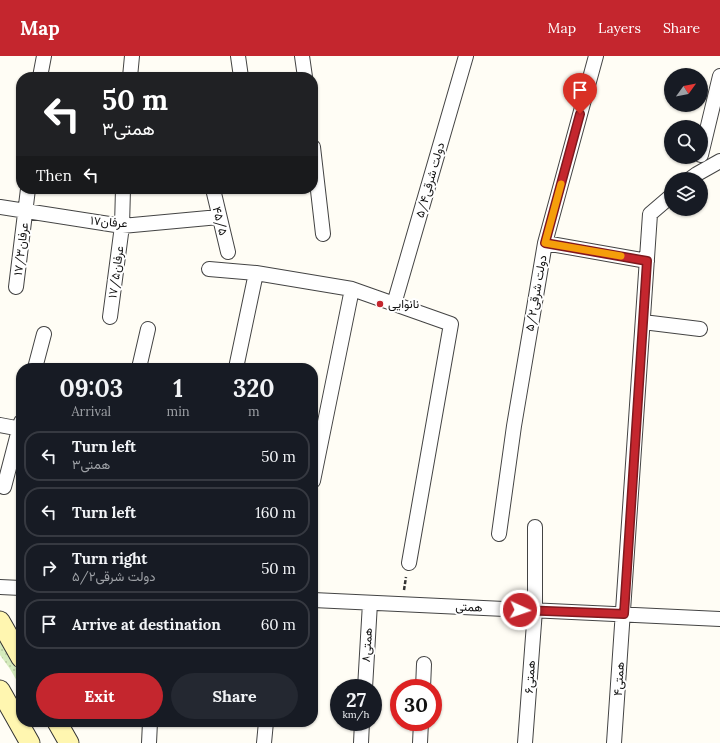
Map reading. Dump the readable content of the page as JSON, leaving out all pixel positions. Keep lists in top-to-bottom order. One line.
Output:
{"streets":{"street":["۵/۴دولت شرقی","۴۵/۵","۱۷عرفان","۱۷/۳عرفان","۱۷/۵عرفان","۵/۲دولت شرقی","همتی","همتی۸","۶همتی","۴همتی"]},"crossings":[["۴۵/۵","۱۷عرفان"],["۱۷عرفان","۱۷/۳عرفان"],["۱۷عرفان","۱۷/۵عرفان"],["همتی","همتی۸"],["همتی","۶همتی"],["همتی","۴همتی"]],"places":["نانوایی"],"north":"top right","page":{"header":"Map","nav":["Map","Layers","Share"],"turn":["50 m","۳همتی"],"then":"Then","eta":["09:03","Arrival","1","min","320","m"],"list":[{"name":"Turn left","note":"۳همتی","value":"50 m"},{"name":"Turn left","value":"160 m"},{"name":"Turn right","note":"۵/۲دولت شرقی","value":"50 m"},{"name":"Arrive at destination","value":"60 m"}],"buttons":["Exit","Share"],"speed":"27 km/h","limit":"30"}}
